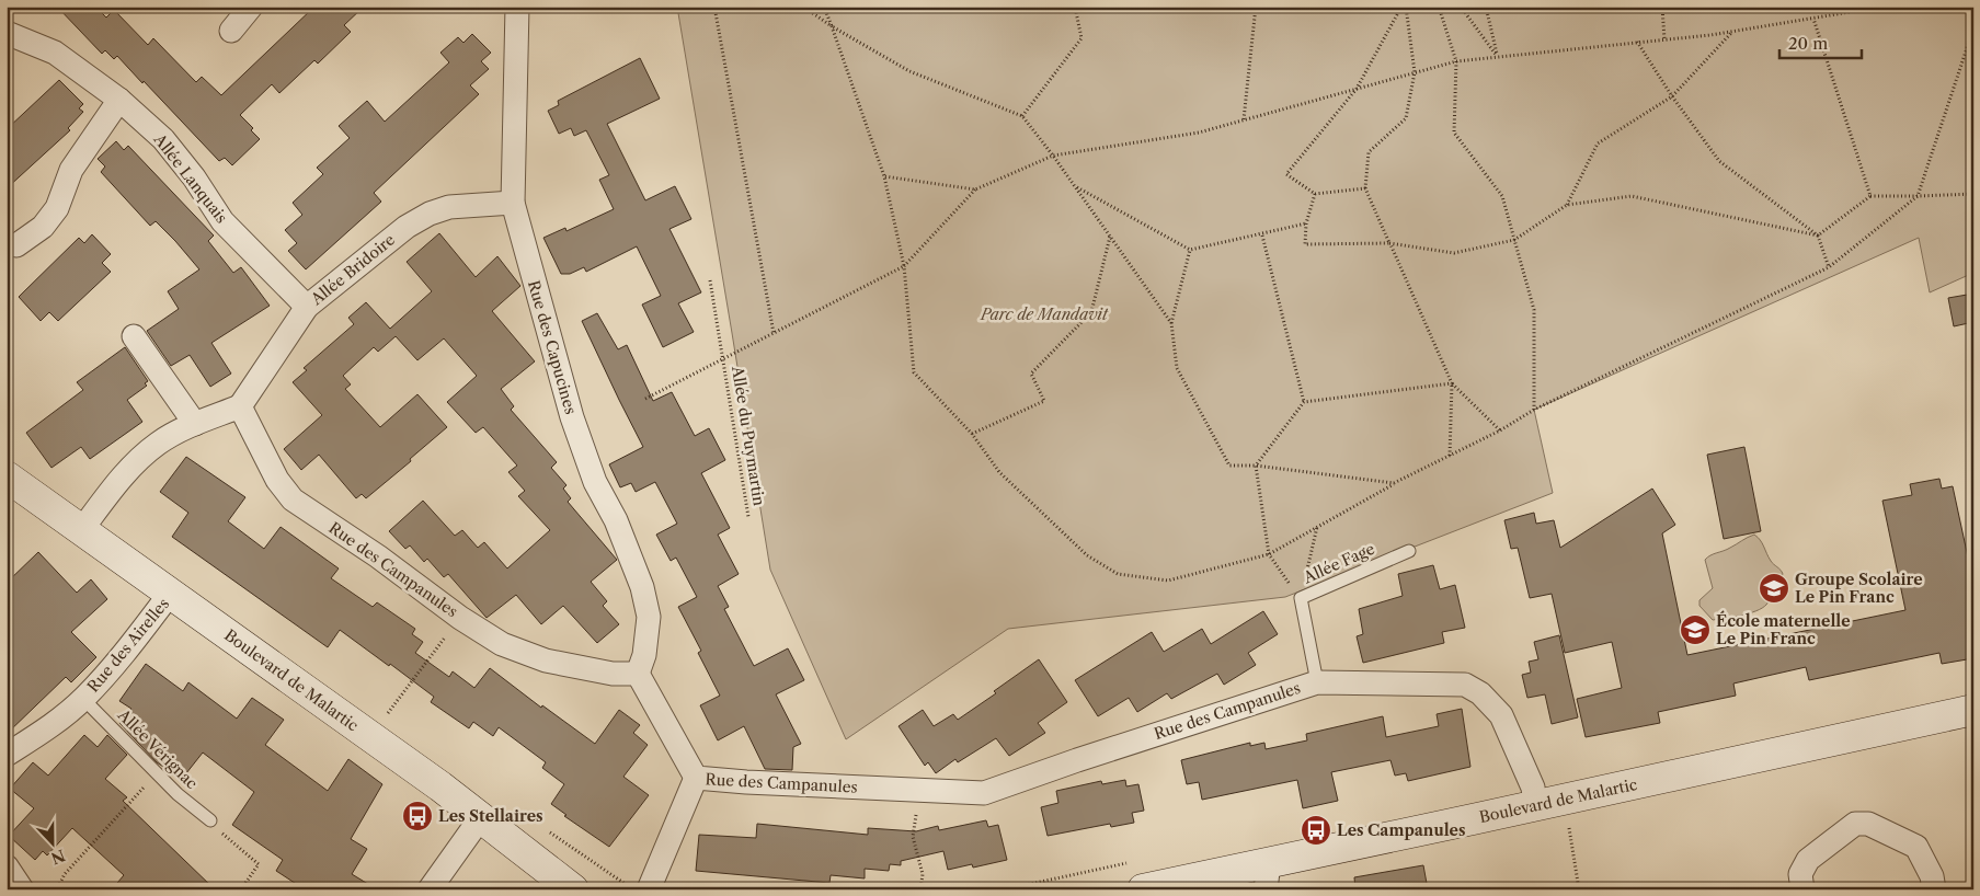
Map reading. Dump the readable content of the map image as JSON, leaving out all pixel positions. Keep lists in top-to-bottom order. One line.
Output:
{"streets":{"street":["Allée Lanquais","Allée Bridoire","Rue des Capucines","Rue des Campanules","Rue des Airelles","Boulevard de Malartic"],"lane":["Allée Fage","Allée Vérignac"],"path":["Allée du Puymartin"]},"crossings":[["Allée Lanquais","Allée Bridoire"],["Allée Bridoire","Rue des Capucines"],["Allée Bridoire","Rue des Campanules"],["Rue des Capucines","Rue des Campanules"],["Allée Fage","Rue des Campanules"],["Rue des Campanules","Boulevard de Malartic"],["Rue des Airelles","Boulevard de Malartic"],["Rue des Airelles","Allée Vérignac"]],"parks":["Parc de Mandavit"],"places":{"school or university":["Groupe Scolaire Le Pin Franc","École maternelle Le Pin Franc"],"bus stop":["Les Stellaires","Les Campanules"]},"scale_bar":"20 m","north":"bottom"}
